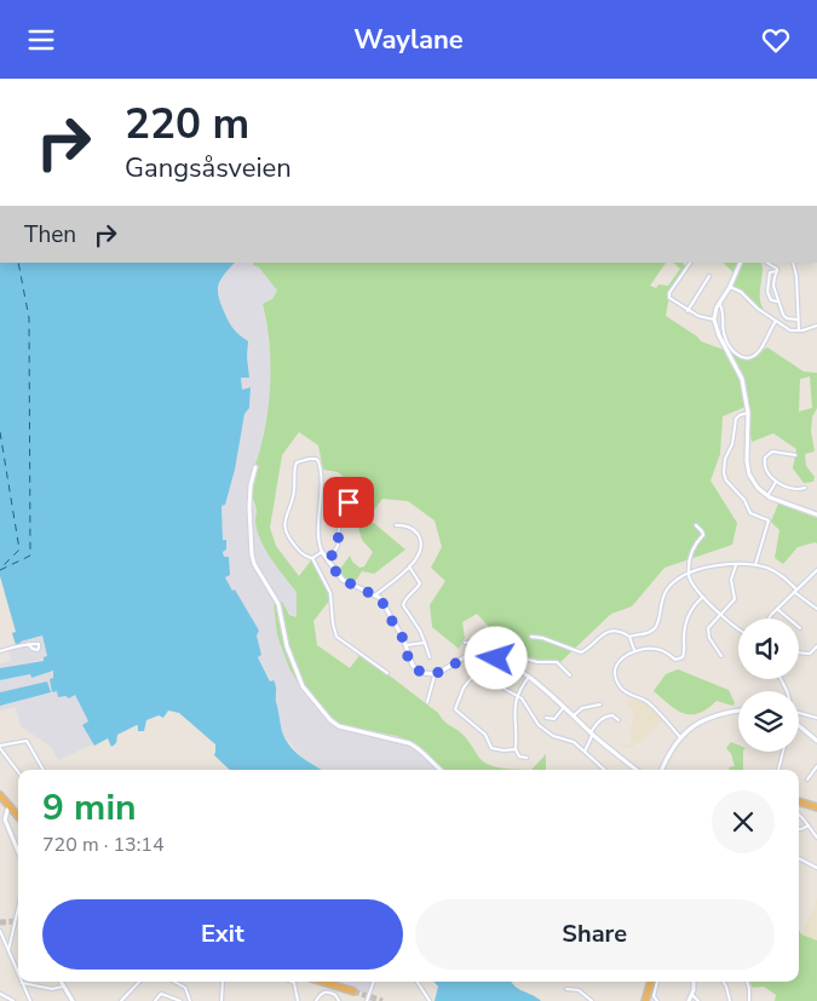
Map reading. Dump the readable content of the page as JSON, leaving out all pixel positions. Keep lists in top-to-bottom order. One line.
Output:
{"page":{"header":"Waylane","turn":["220 m","Gangsåsveien"],"then":"Then","heading":["9 min","720 m · 13:14"],"buttons":["Exit","Share"]}}
